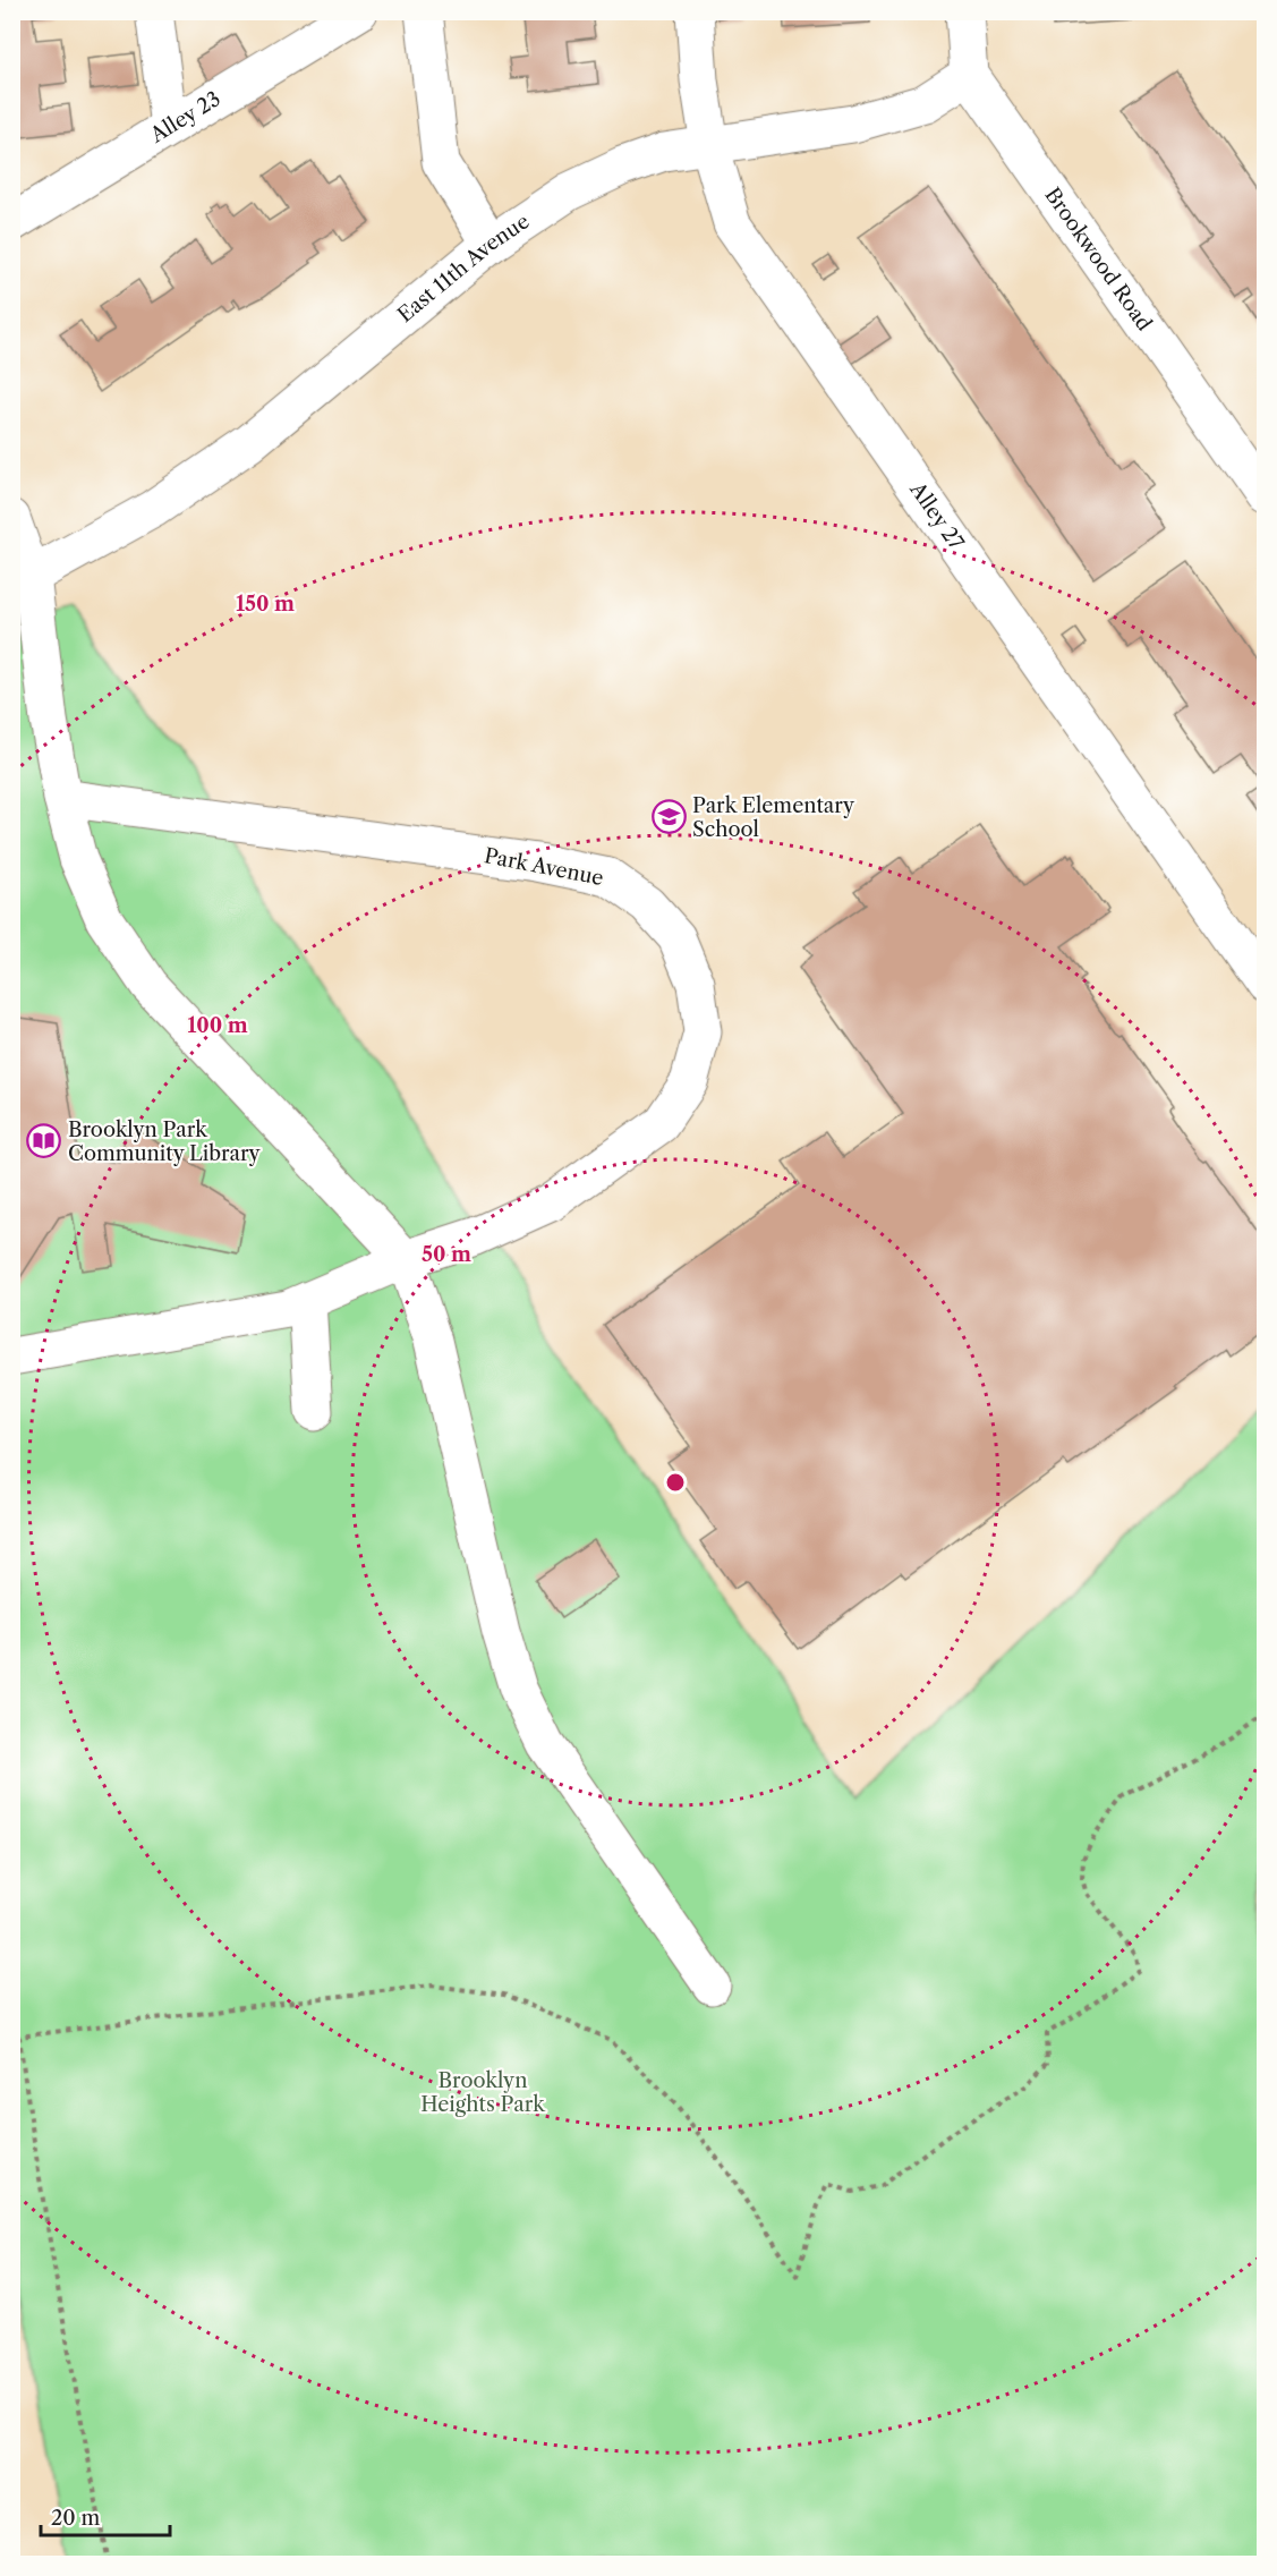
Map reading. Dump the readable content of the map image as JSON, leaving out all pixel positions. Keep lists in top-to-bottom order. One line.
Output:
{"streets":{"street":["Alley 23","Brookwood Road","East 11th Avenue","Alley 27","Park Avenue"]},"crossings":[["Brookwood Road","East 11th Avenue"],["East 11th Avenue","Alley 27"]],"parks":["Brooklyn Heights Park"],"places":{"school or university":["Park Elementary School"],"library":["Brooklyn Park Community Library"]},"scale_bar":"20 m","rings":["150 m","100 m","50 m"]}
